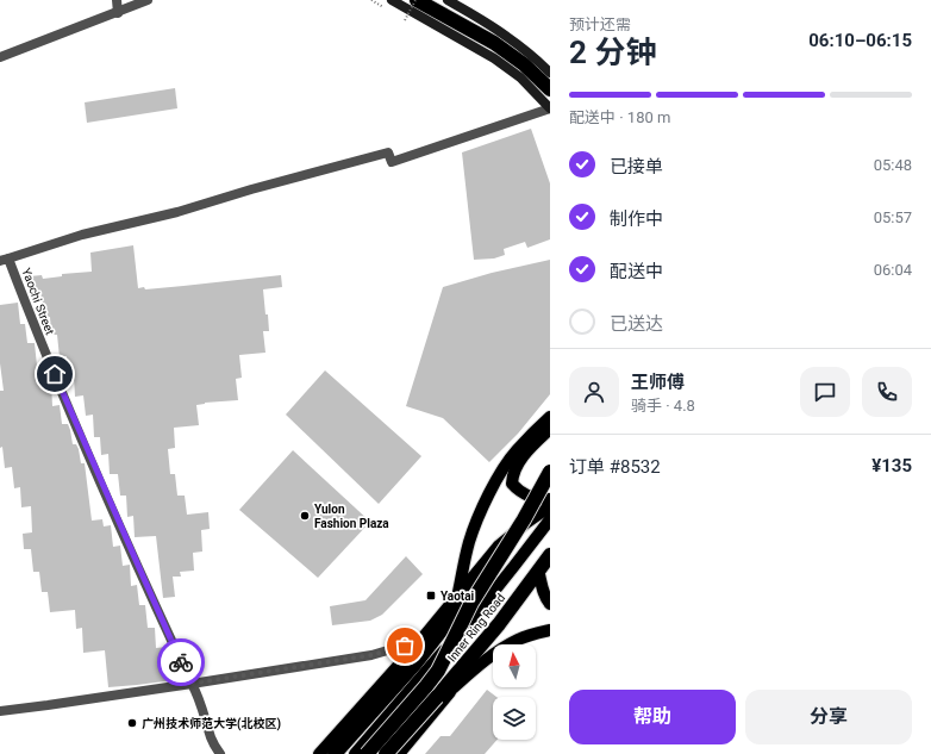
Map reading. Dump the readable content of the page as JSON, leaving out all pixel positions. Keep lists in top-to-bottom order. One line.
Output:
{"streets":{"highway":["Inner Ring Road"],"street":["Yaochi Street"]},"places":{"other":["Yulon Fashion Plaza","广州技术师范大学(北校区)"],"transit":["Yaotai"]},"north":"top","page":{"heading":["2 分钟","预计还需","06:10–06:15"],"panel":["王师傅","骑手 · 4.8","订单 #8532","¥135"],"bar":"配送中 · 180 m","list":[["已接单","05:48"],["制作中","05:57"],["配送中","06:04"],"已送达"],"buttons":["帮助","分享"]}}
